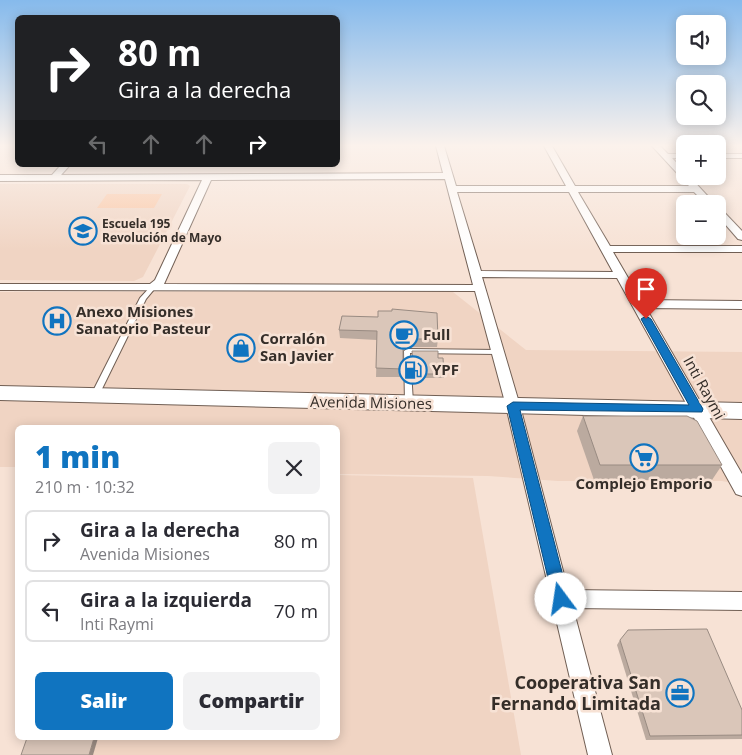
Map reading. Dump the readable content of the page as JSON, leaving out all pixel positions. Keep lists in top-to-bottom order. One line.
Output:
{"streets":{"main road":["Avenida Misiones"],"street":["Inti Raymi"]},"crossings":[["Inti Raymi","Avenida Misiones"]],"places":{"school or university":["Escuela 195 Revolución de Mayo"],"hospital":["Anexo Misiones Sanatorio Pasteur"],"cafe":["Full"],"shop":["Corralón San Javier"],"fuel station":["YPF"],"supermarket":["Complejo Emporio"],"office":["Cooperativa San Fernando Limitada"]},"page":{"map_buttons":["+","−"],"turn":["80 m","Gira a la derecha"],"heading":["1 min","210 m · 10:32"],"list":[{"name":"Gira a la derecha","note":"Avenida Misiones","value":"80 m"},{"name":"Gira a la izquierda","note":"Inti Raymi","value":"70 m"}],"buttons":["Salir","Compartir"]}}
